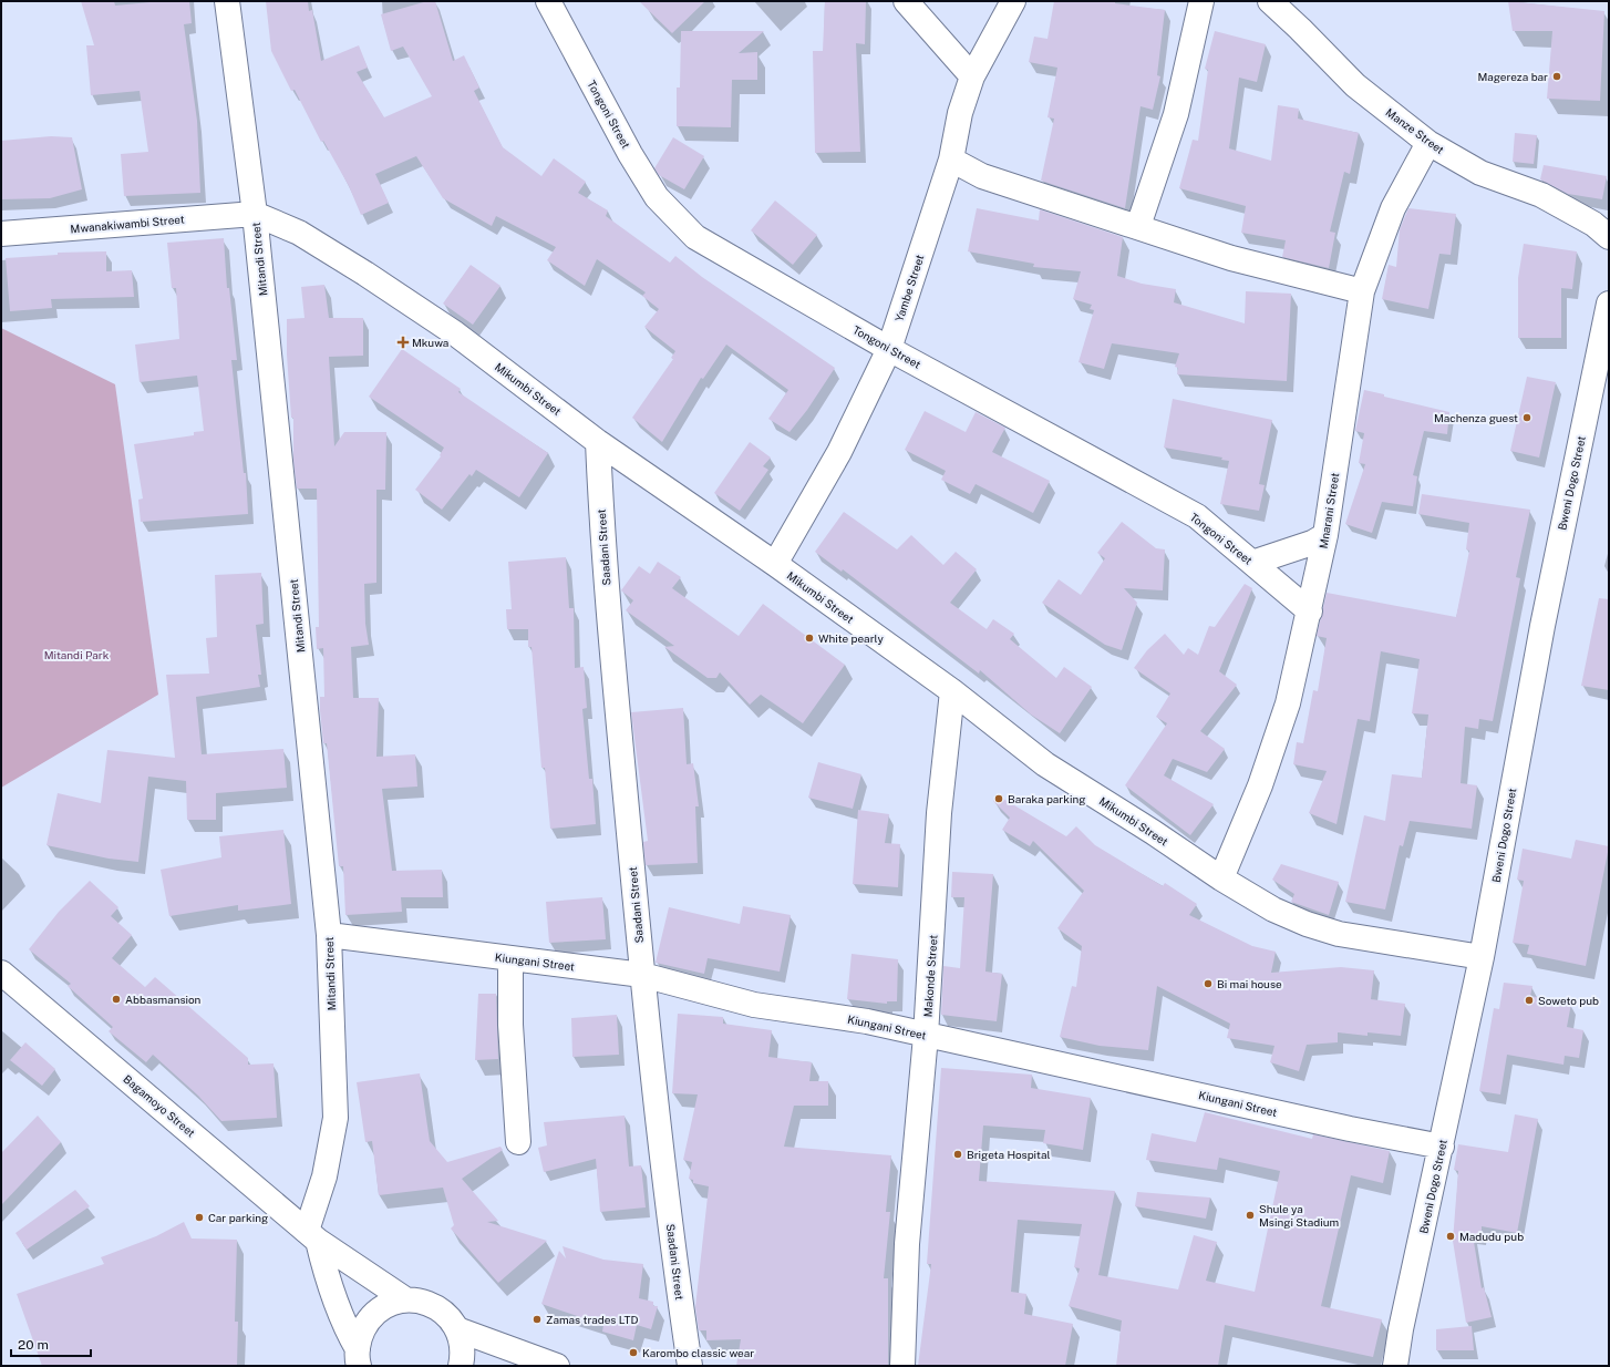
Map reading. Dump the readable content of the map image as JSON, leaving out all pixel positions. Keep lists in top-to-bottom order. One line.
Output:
{"streets":{"street":["Tongoni Street","Manze Street","Mwanakiwambi Street","Mitandi Street","Yambe Street","Mikumbi Street","Bweni Dogo Street","Mnarani Street","Saadani Street","Kiungani Street","Makonde Street","Bagamoyo Street"]},"crossings":[["Tongoni Street","Yambe Street"],["Tongoni Street","Mnarani Street"],["Manze Street","Mnarani Street"],["Mwanakiwambi Street","Mitandi Street"],["Mwanakiwambi Street","Mikumbi Street"],["Mitandi Street","Mikumbi Street"],["Mitandi Street","Kiungani Street"],["Mitandi Street","Bagamoyo Street"],["Yambe Street","Mikumbi Street"],["Mikumbi Street","Bweni Dogo Street"],["Mikumbi Street","Mnarani Street"],["Mikumbi Street","Saadani Street"],["Mikumbi Street","Makonde Street"],["Bweni Dogo Street","Kiungani Street"],["Saadani Street","Kiungani Street"],["Kiungani Street","Makonde Street"]],"parks":["Mitandi Park"],"places":{"other":["Magereza bar","Machenza guest","White pearly","Baraka parking","Bi mai house","Abbasmansion","Soweto pub","Brigeta Hospital","Shule ya Msingi Stadium","Car parking","Madudu pub","Zamas trades LTD","Karombo classic wear"],"health":["Mkuwa"]},"scale_bar":"20 m"}
